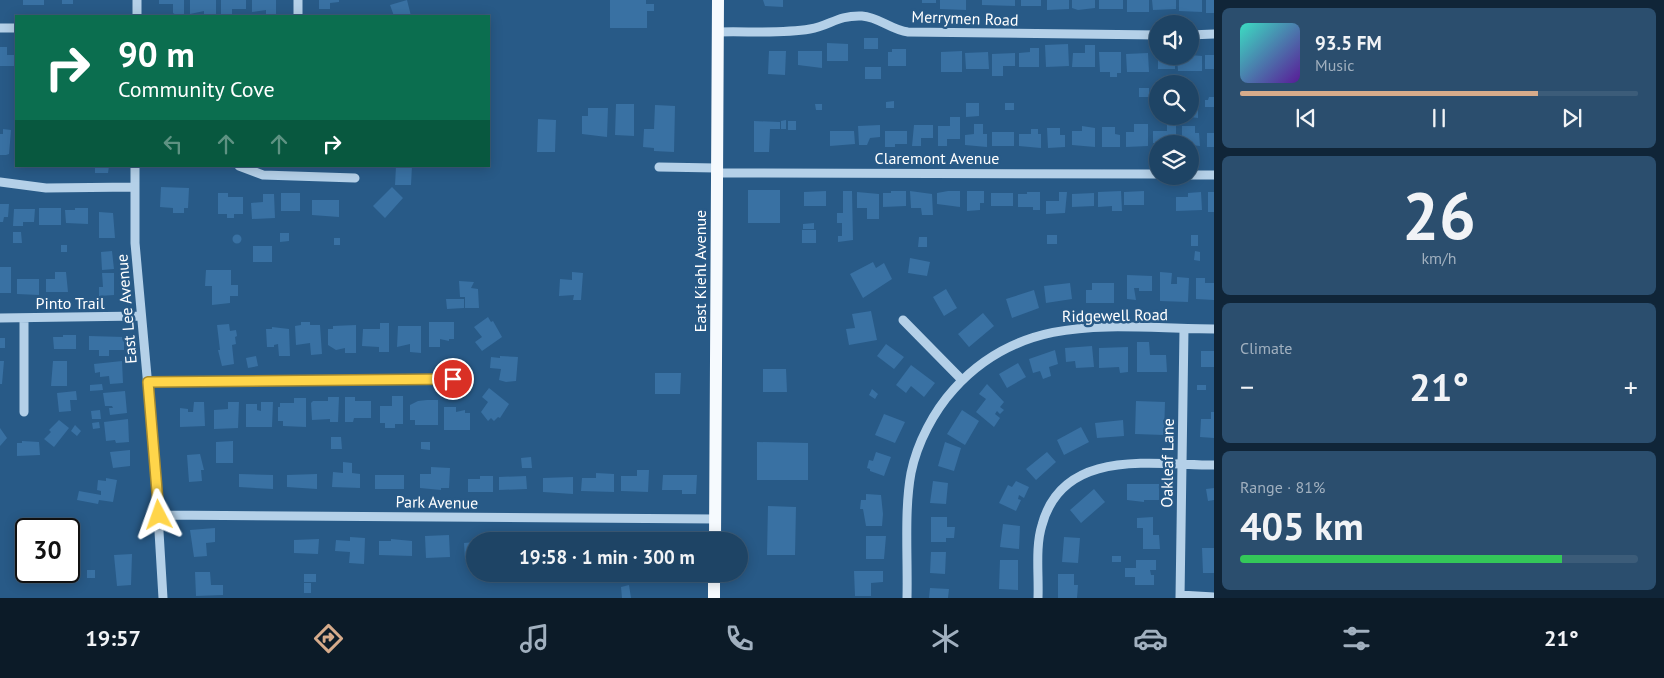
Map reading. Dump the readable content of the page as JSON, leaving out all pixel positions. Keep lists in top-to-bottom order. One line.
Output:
{"streets":{"main road":["East Kiehl Avenue"],"street":["Merrymen Road","Claremont Avenue","Pinto Trail","East Lee Avenue","Ridgewell Road","Oakleaf Lane","Park Avenue"]},"crossings":[["Merrymen Road","East Kiehl Avenue"],["Claremont Avenue","East Kiehl Avenue"],["East Kiehl Avenue","Park Avenue"],["Pinto Trail","East Lee Avenue"],["East Lee Avenue","Park Avenue"],["Ridgewell Road","Oakleaf Lane"]],"page":{"turn":["90 m","Community Cove"],"song":["93.5 FM","Music"],"tile":[["26","km/h"],"Climate",["Range · 81%","405 km"]],"heat":["−","21°","+"],"limit":"30","trip":"19:58 · 1 min · 300 m","tabs":["19:57","21°"]}}
